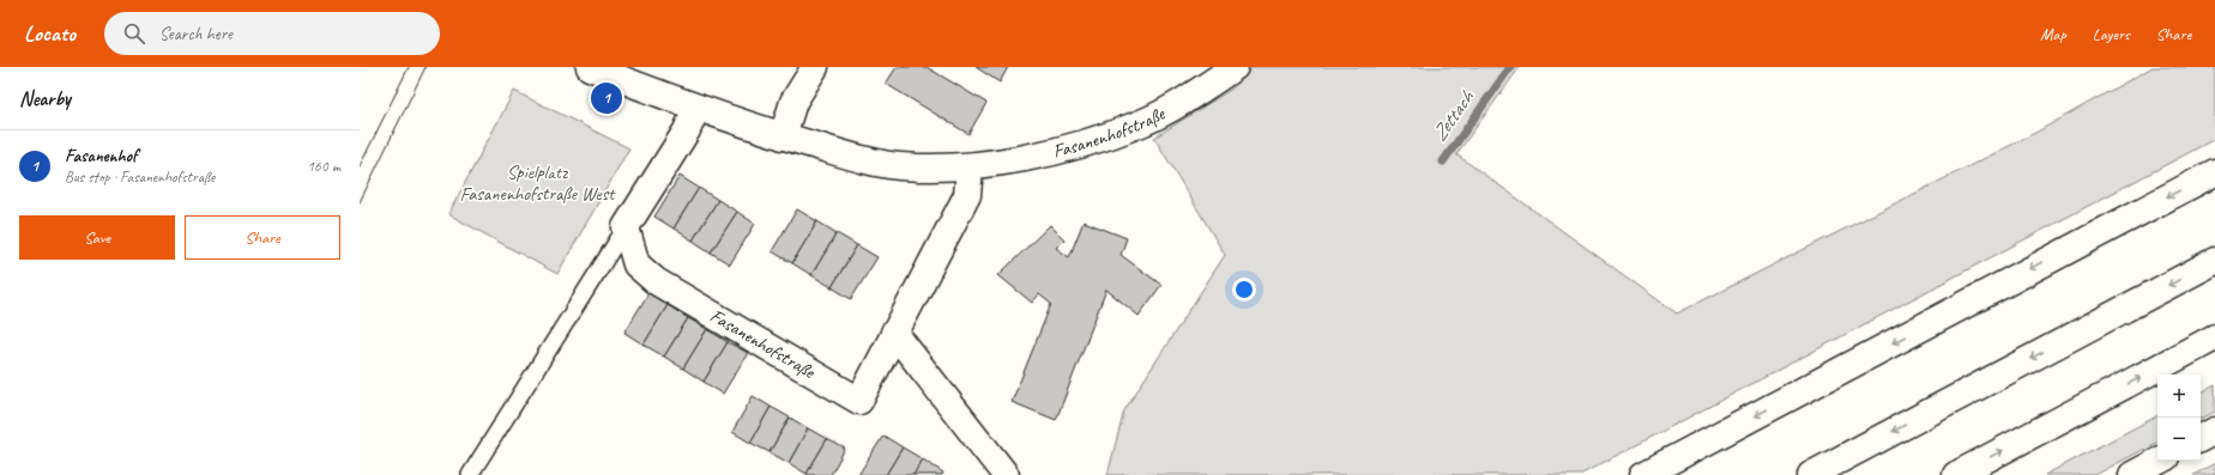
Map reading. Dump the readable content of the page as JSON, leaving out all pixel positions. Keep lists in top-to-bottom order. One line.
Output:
{"streets":{"main road":["Fasanenhofstraße"]},"water":["Zettach"],"parks":["Spielplatz Fasanenhofstraße West"],"page":{"header":"Locato","search":"Search here","nav":["Map","Layers","Share"],"heading":"Nearby","pins":"1","list":[{"mark":"1","name":"Fasanenhof","note":"Bus stop · Fasanenhofstraße","value":"160 m"}],"buttons":["Save","Share"],"map_buttons":["+","−"]}}
